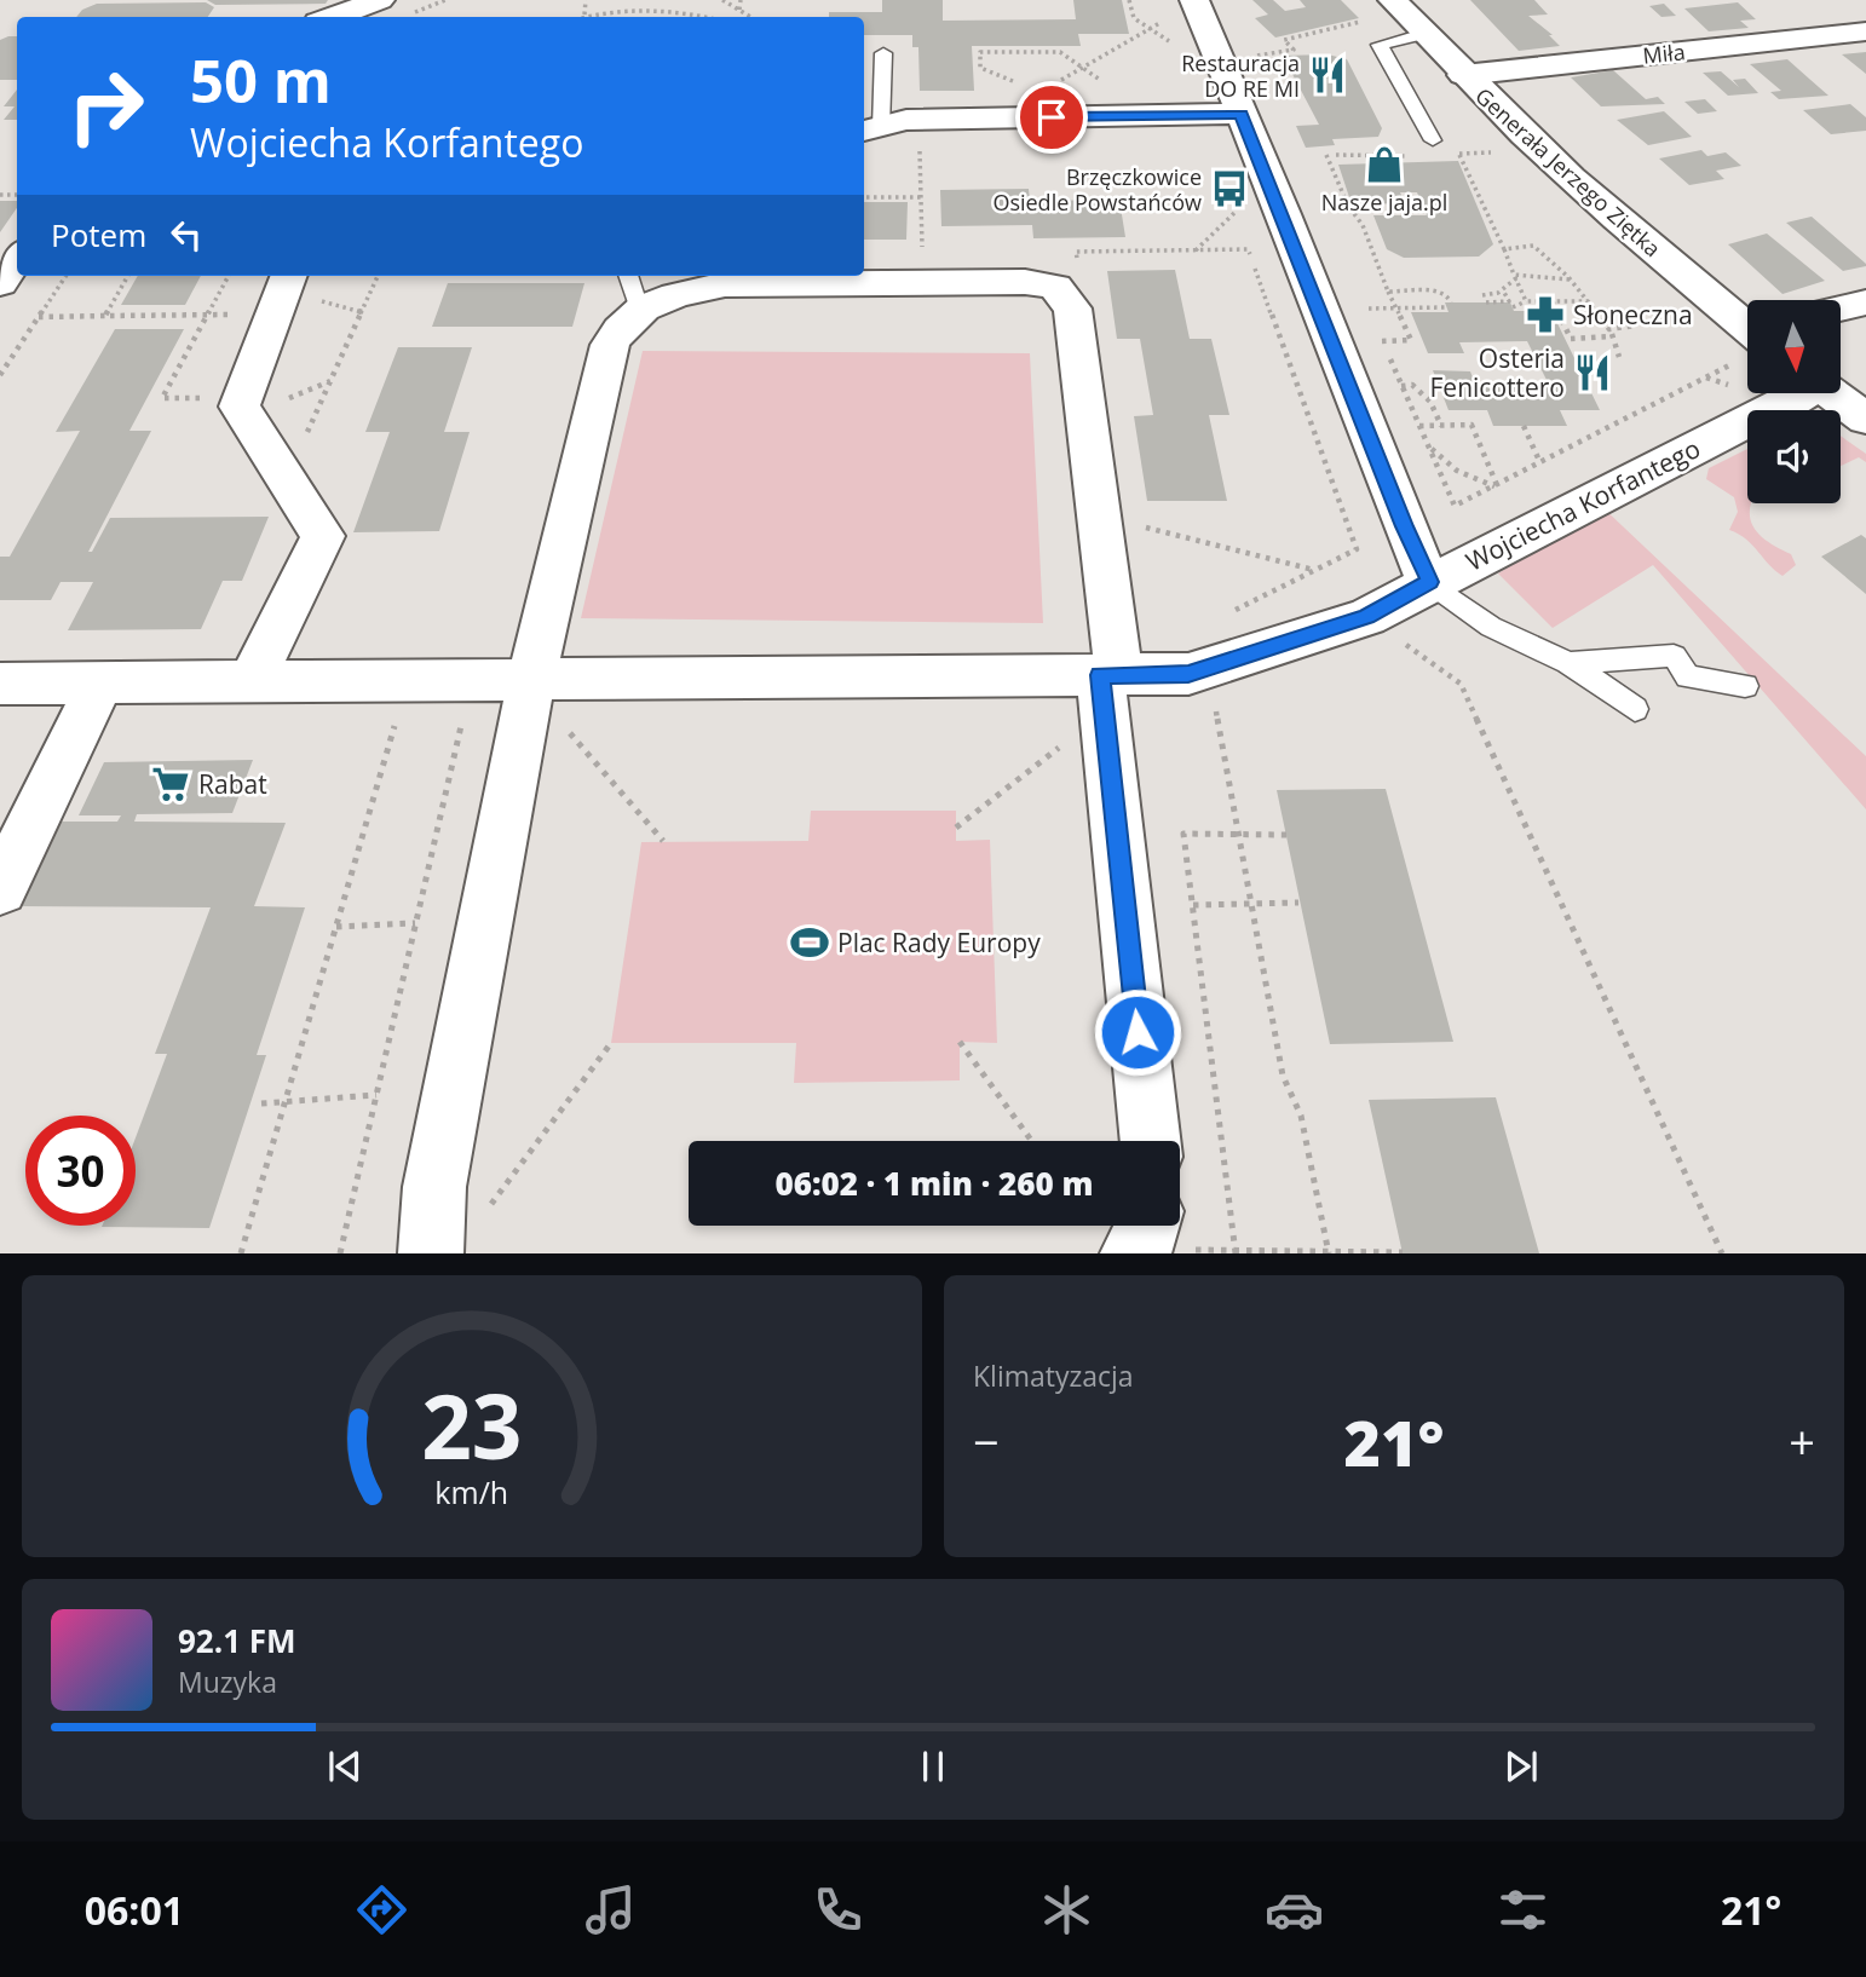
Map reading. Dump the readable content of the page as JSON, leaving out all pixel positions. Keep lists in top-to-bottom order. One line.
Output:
{"streets":{"street":["Miła","Generała Jerzego Ziętka","Wojciecha Korfantego"]},"crossings":[["Miła","Generała Jerzego Ziętka"]],"places":{"restaurant":["Restauracja DO RE MI","Osteria Fenicottero"],"shop":["Nasze jaja.pl"],"bus stop":["Brzęczkowice Osiedle Powstańców"],"pharmacy":["Słoneczna"],"supermarket":["Rabat"],"sports":["Plac Rady Europy"]},"north":"bottom","page":{"turn":["50 m","Wojciecha Korfantego"],"then":"Potem","limit":"30","trip":"06:02 · 1 min · 260 m","tile":"Klimatyzacja","heat":["−","21°","+"],"song":["92.1 FM","Muzyka"],"tabs":["06:01","21°"],"gauge":["23","km/h"]}}
